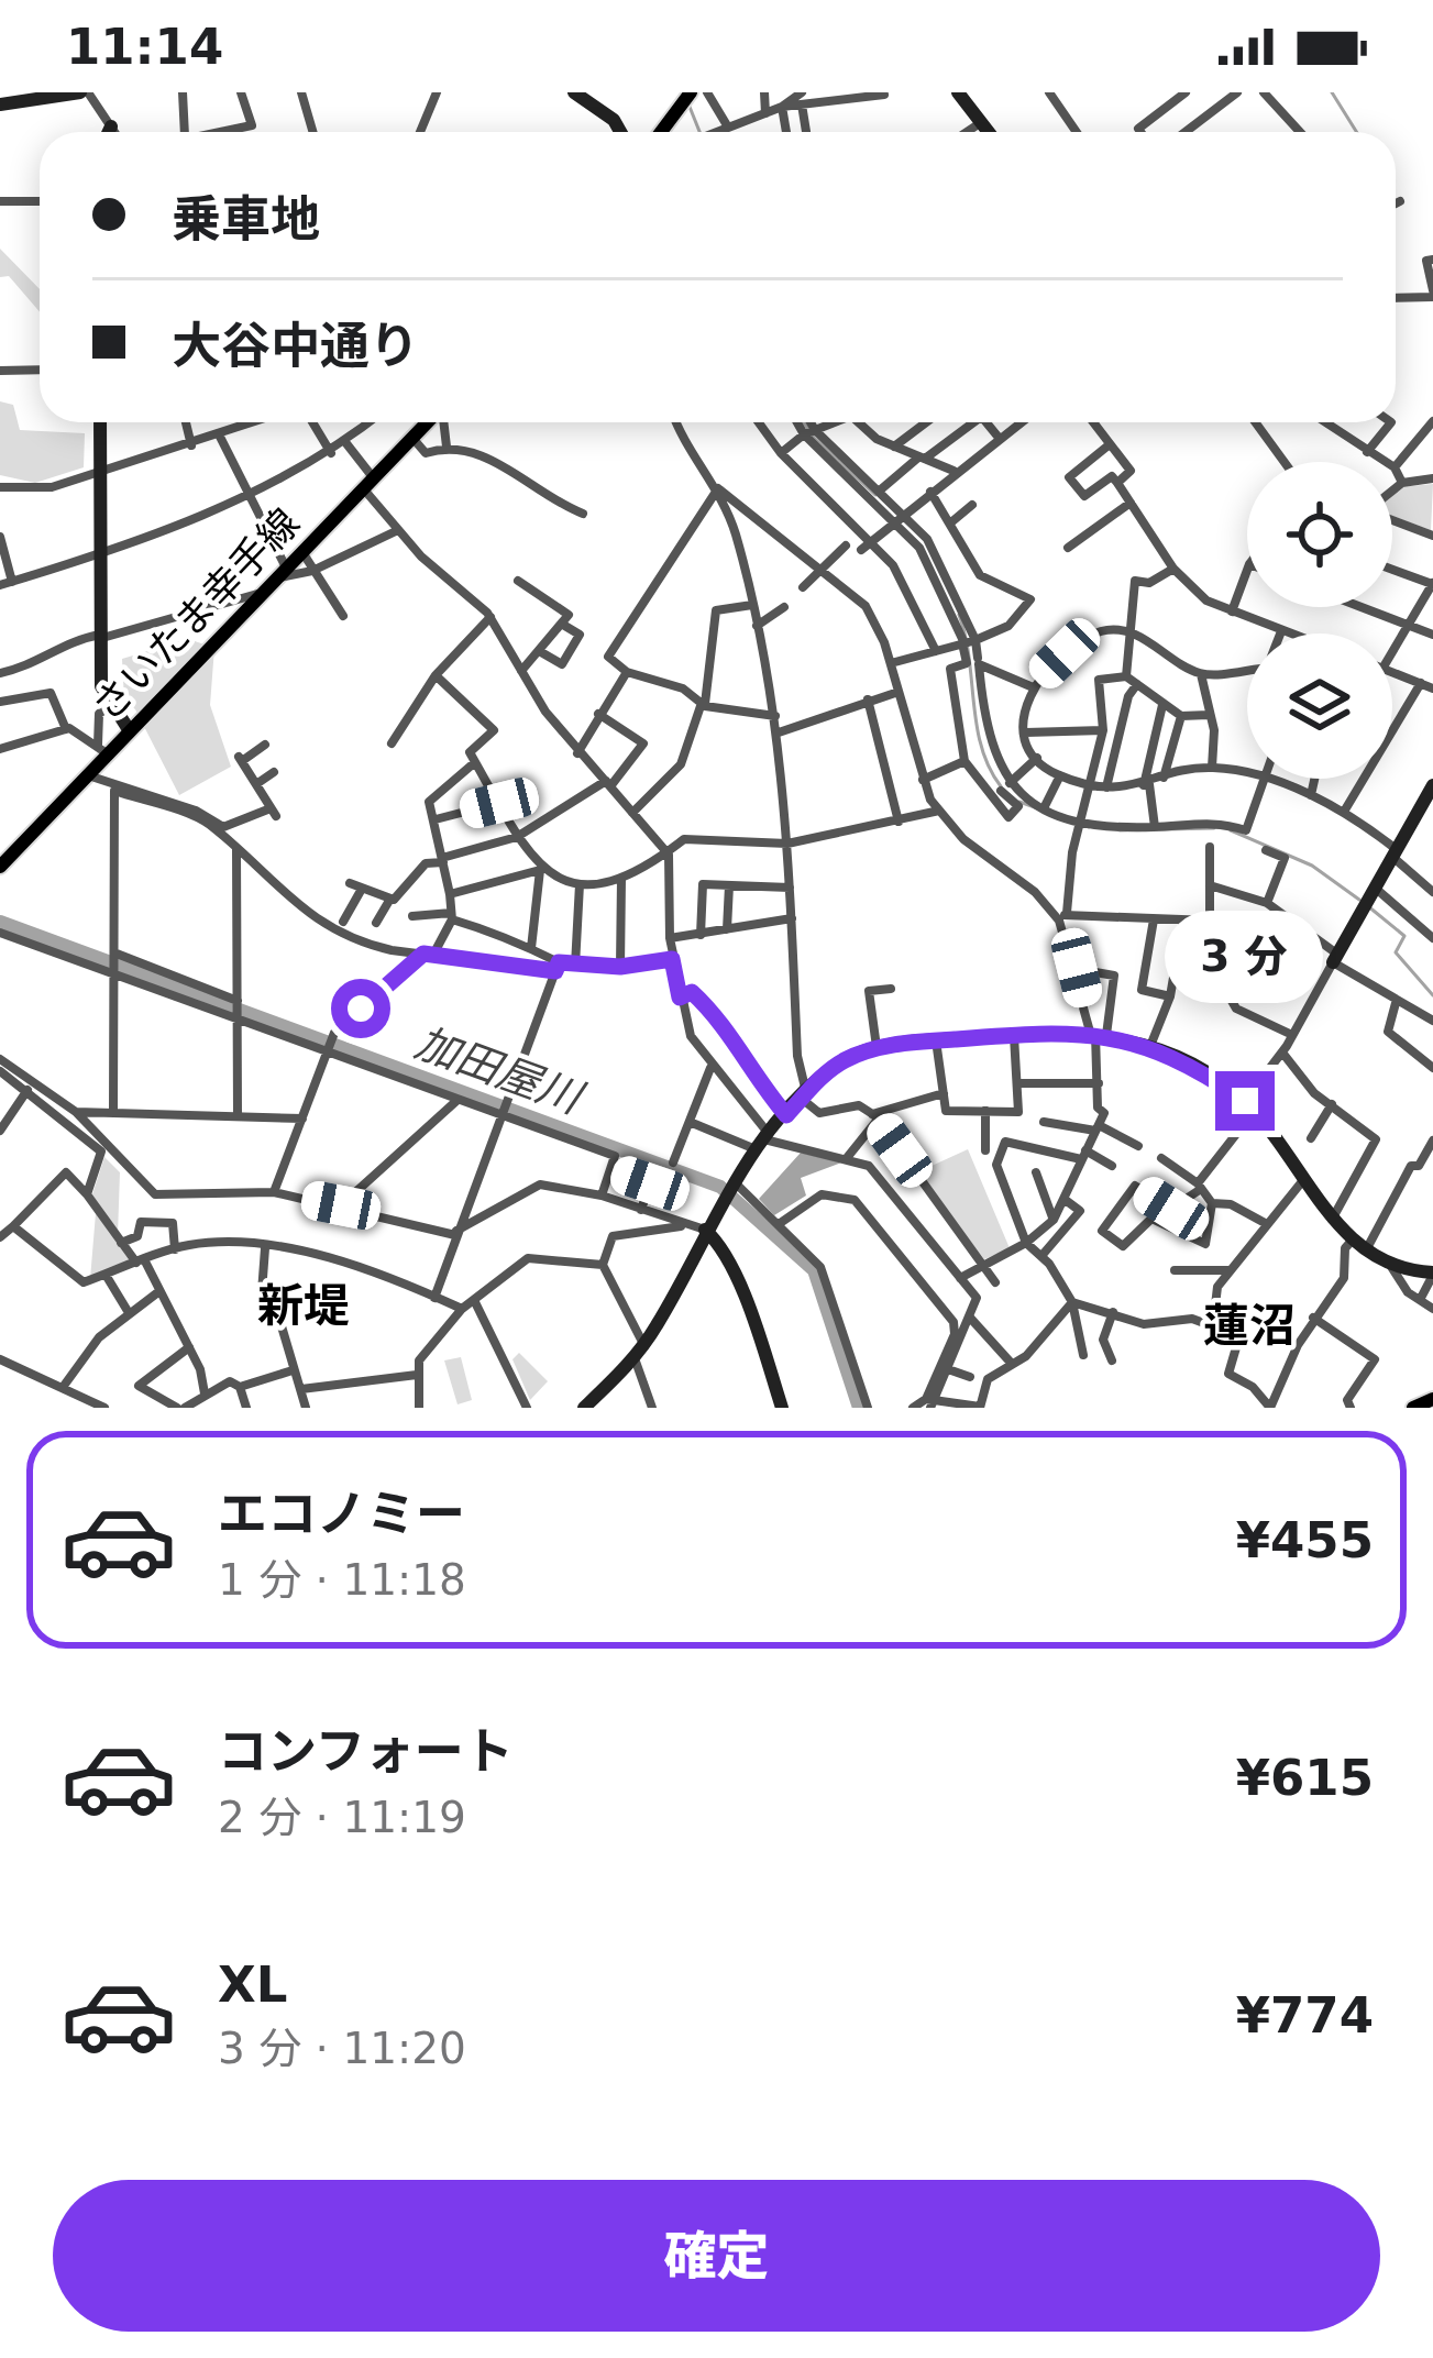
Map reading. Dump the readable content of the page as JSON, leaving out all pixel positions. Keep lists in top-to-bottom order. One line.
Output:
{"streets":{"main road":["さいたま幸手線"]},"districts":["新堤","蓮沼"],"water":["加田屋川"],"page":{"status":"11:14","banner":["乗車地","大谷中通り"],"bubble":"3 分","list":[{"name":"エコノミー","note":"1 分 · 11:18","value":"¥455"},{"name":"コンフォート","note":"2 分 · 11:19","value":"¥615"},{"name":"XL","note":"3 分 · 11:20","value":"¥774"}],"buttons":"確定"}}
